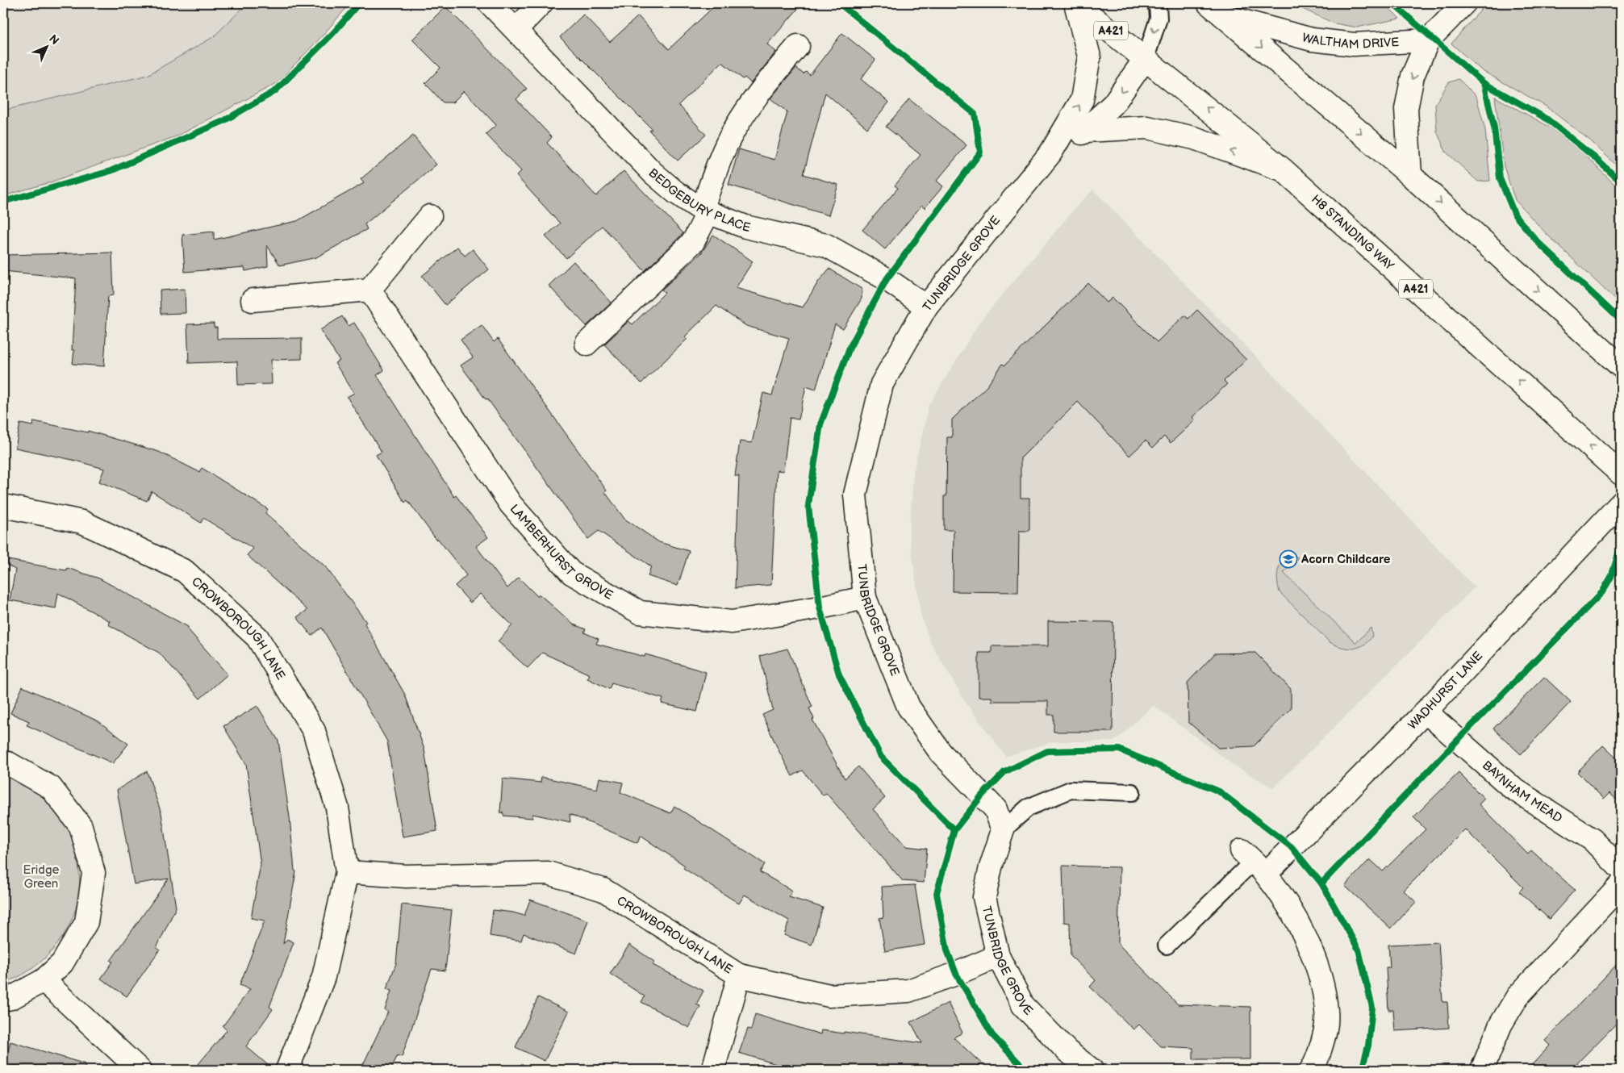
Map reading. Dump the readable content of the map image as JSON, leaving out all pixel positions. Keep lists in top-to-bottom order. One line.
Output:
{"streets":{"main road":["A421","WALTHAM DRIVE","BEDGEBURY PLACE","H8 STANDING WAY","TUNBRIDGE GROVE","LAMBERHURST GROVE","CROWBOROUGH LANE","WADHURST LANE","BAYNHAM MEAD"]},"crossings":[["BEDGEBURY PLACE","TUNBRIDGE GROVE"],["H8 STANDING WAY","TUNBRIDGE GROVE"],["TUNBRIDGE GROVE","LAMBERHURST GROVE"],["TUNBRIDGE GROVE","CROWBOROUGH LANE"],["WADHURST LANE","BAYNHAM MEAD"]],"parks":["Eridge Green"],"places":{"school or university":["Acorn Childcare"]},"north":"top right"}
